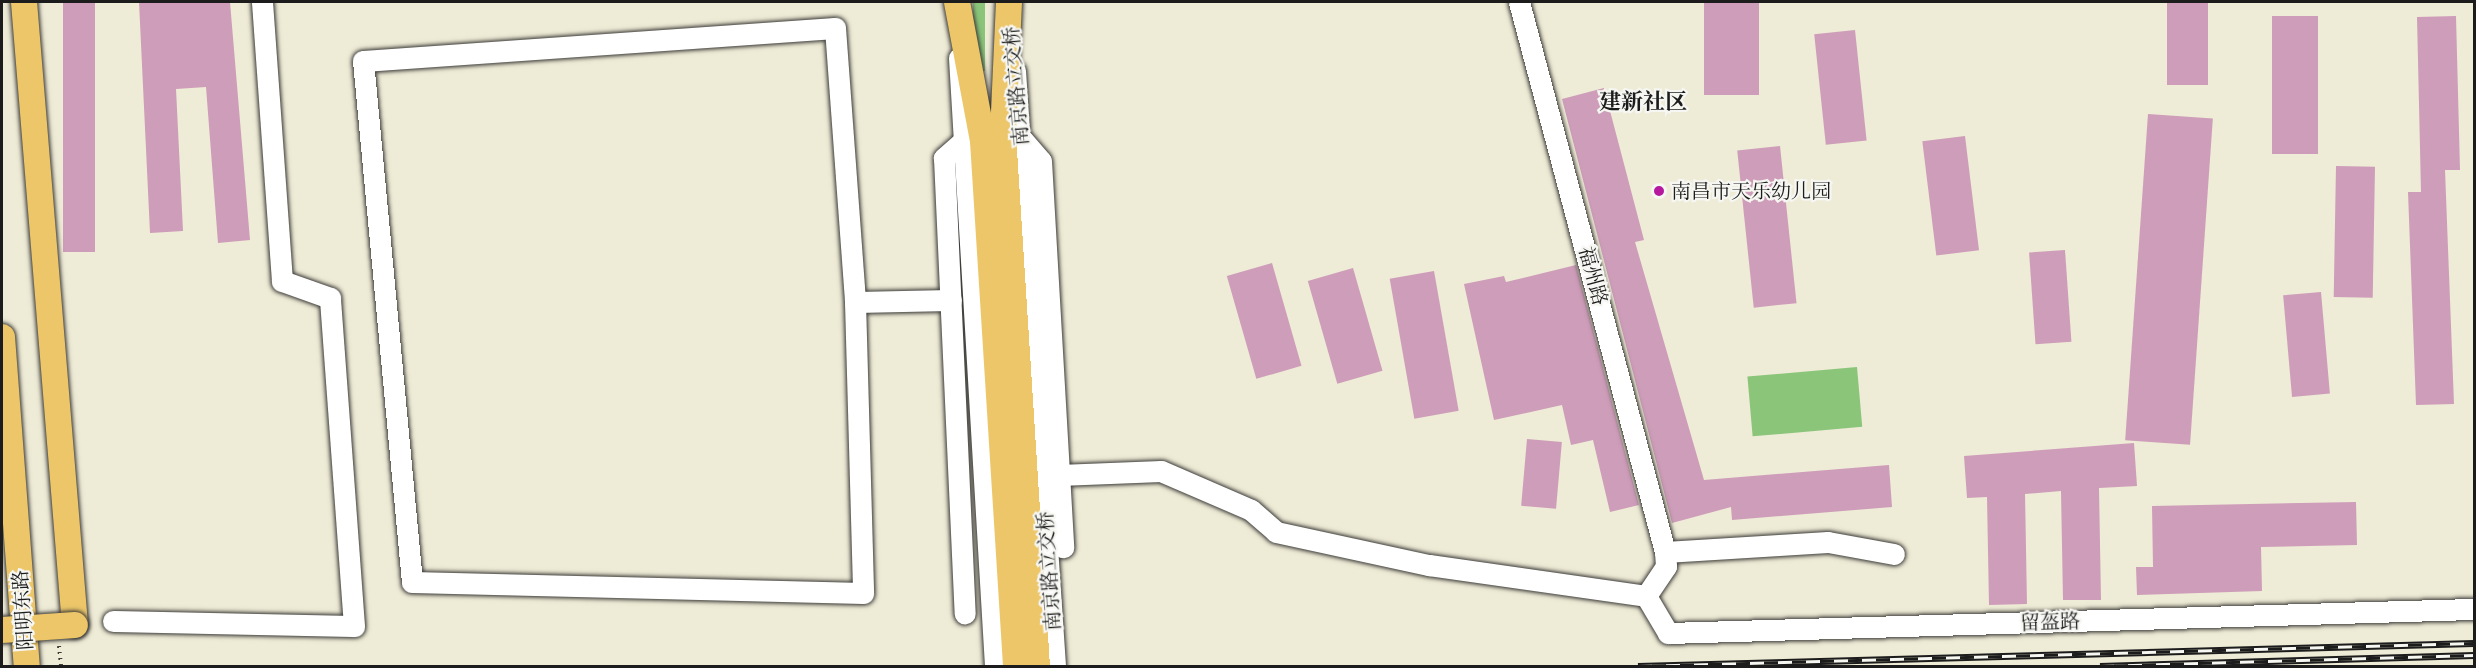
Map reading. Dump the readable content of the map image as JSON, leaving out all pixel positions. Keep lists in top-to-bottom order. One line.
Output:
{"streets":{"main road":["南京路立交桥","阳明东路"],"street":["福州路","留盔路"]},"districts":["建新社区"],"places":["南昌市天乐幼儿园"]}
